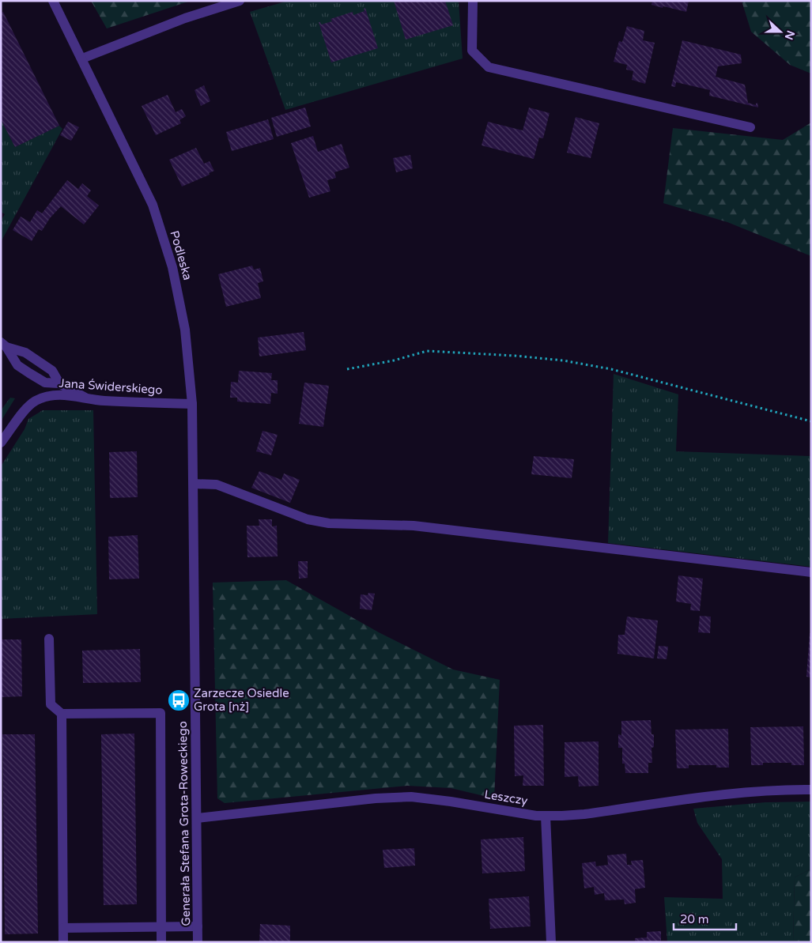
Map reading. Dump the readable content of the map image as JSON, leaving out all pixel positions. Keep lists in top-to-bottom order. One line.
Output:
{"streets":{"street":["Podleska","Jana Świderskiego","Leszczy","Generała Stefana Grota-Roweckiego"]},"crossings":[["Podleska","Jana Świderskiego"],["Podleska","Generała Stefana Grota-Roweckiego"],["Leszczy","Generała Stefana Grota-Roweckiego"]],"places":{"bus stop":["Zarzecze Osiedle Grota [nż]"]},"scale_bar":"20 m","north":"right"}
